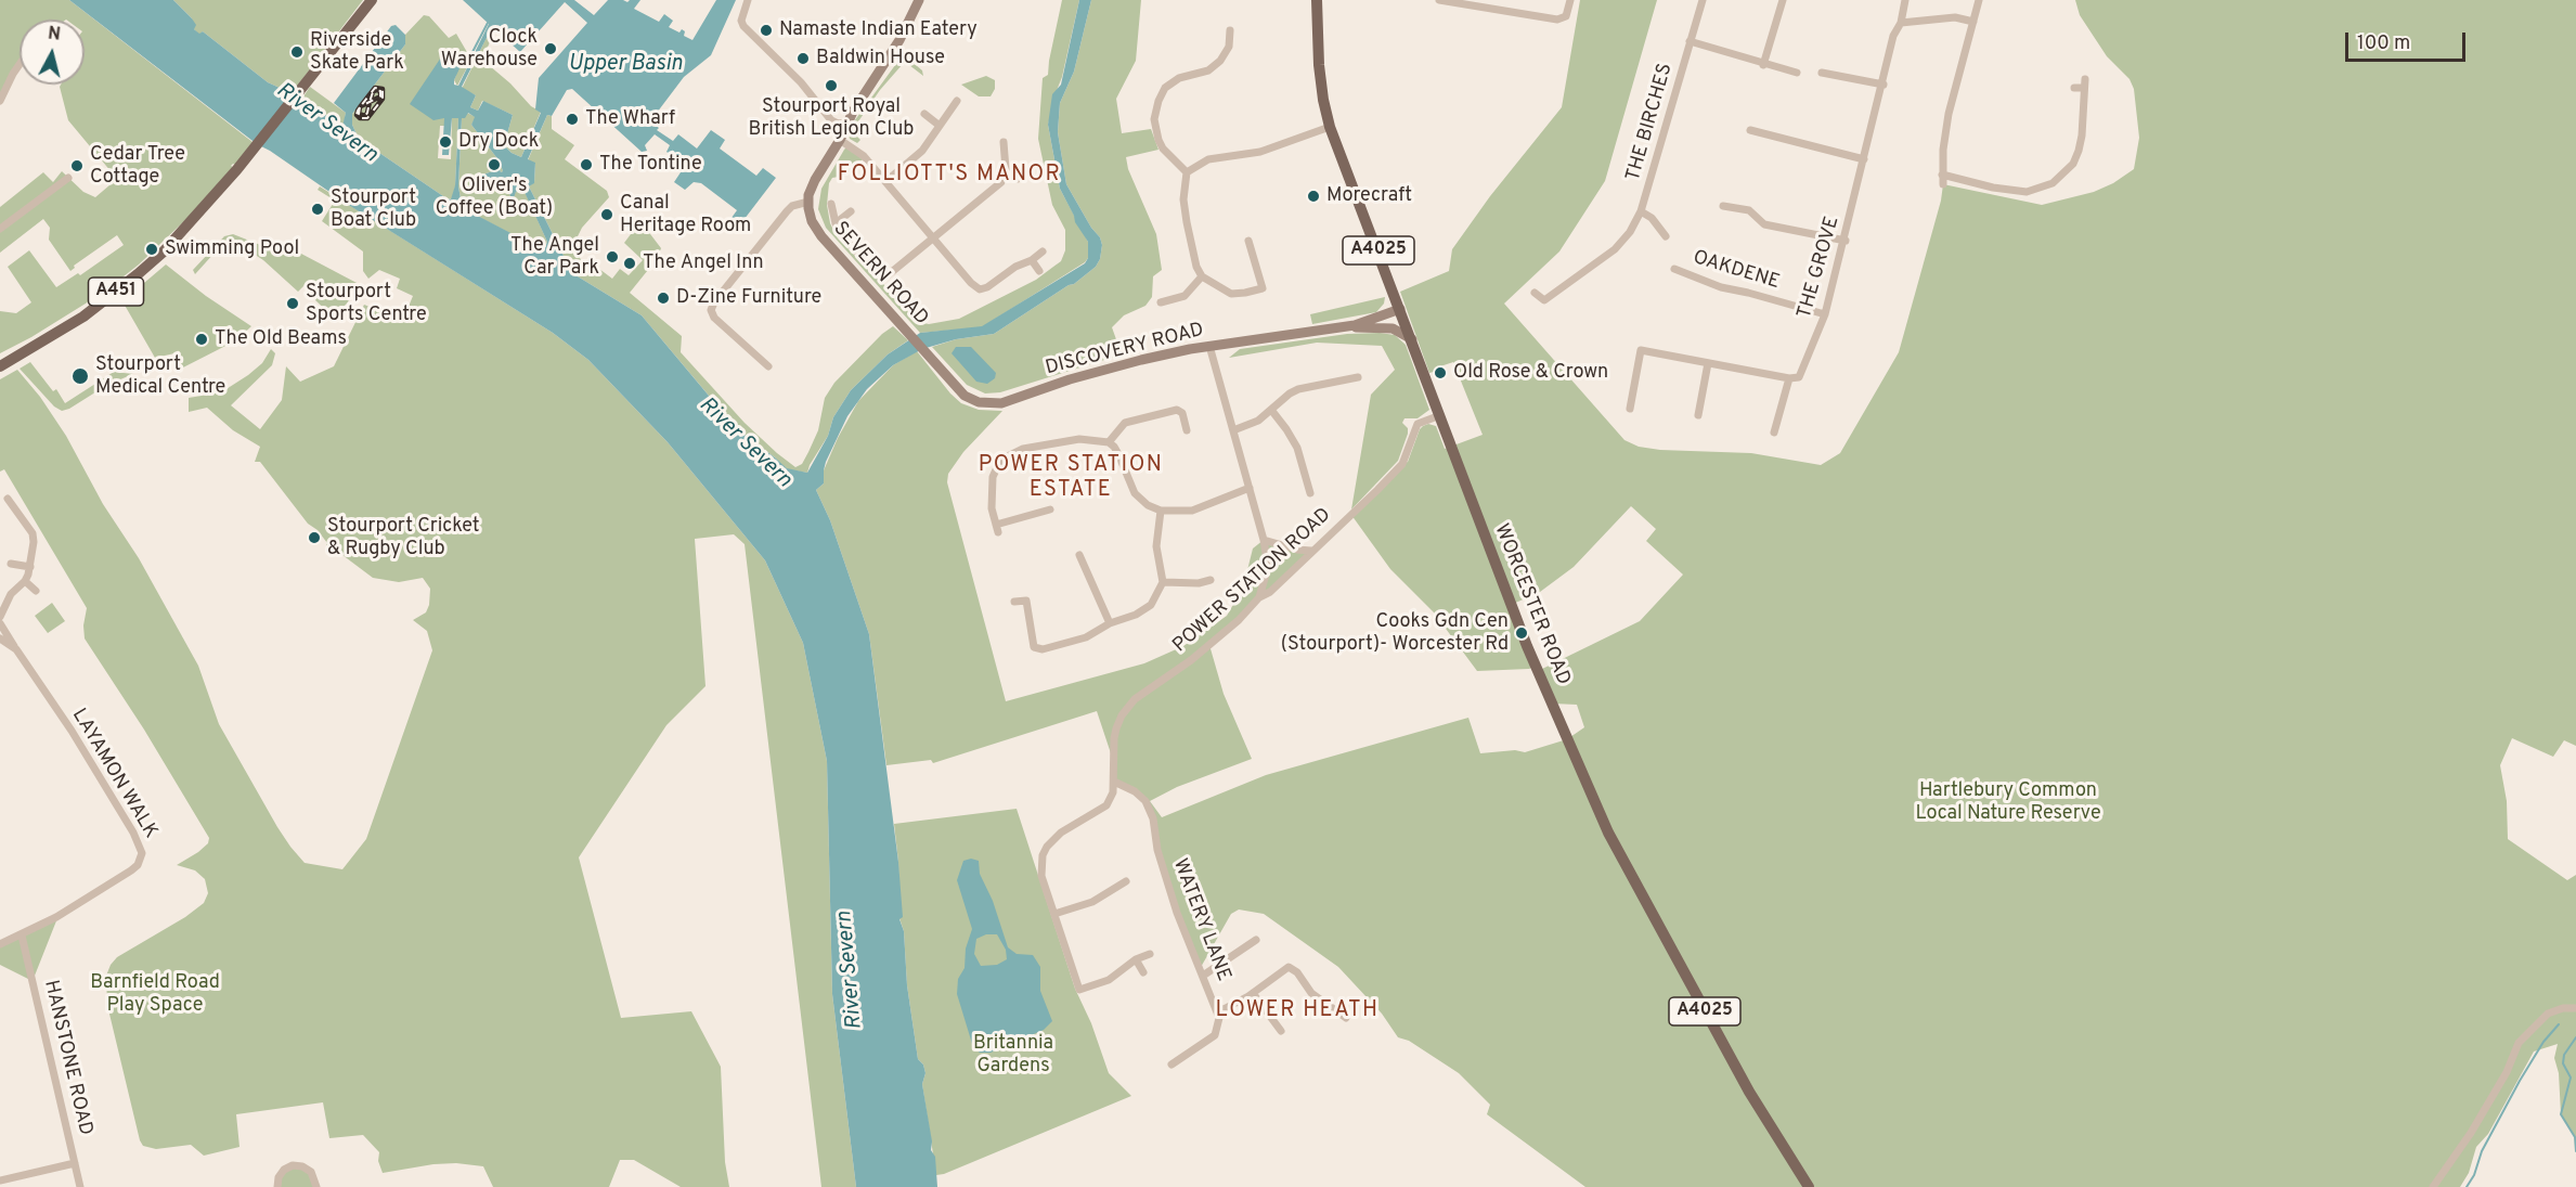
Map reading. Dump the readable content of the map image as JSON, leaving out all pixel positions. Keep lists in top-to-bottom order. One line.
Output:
{"streets":{"main road":["A4025","A451","WORCESTER ROAD"],"street":["THE BIRCHES","THE GROVE","OAKDENE","SEVERN ROAD","DISCOVERY ROAD","POWER STATION ROAD","LAYAMON WALK","WATERY LANE","HANSTONE ROAD"]},"crossings":[["THE GROVE","OAKDENE"],["SEVERN ROAD","DISCOVERY ROAD"],["DISCOVERY ROAD","WORCESTER ROAD"],["POWER STATION ROAD","WORCESTER ROAD"],["POWER STATION ROAD","WATERY LANE"],["LAYAMON WALK","HANSTONE ROAD"]],"districts":["FOLLIOTT'S MANOR","POWER STATION ESTATE","LOWER HEATH"],"water":["Upper Basin","River Severn"],"parks":["Hartlebury Common Local Nature Reserve","Barnfield Road Play Space","Britannia Gardens"],"places":["Namaste Indian Eatery","Clock Warehouse","Riverside Skate Park","Baldwin House","Stourport Royal British Legion Club","The Wharf","Dry Dock","Oliver's Coffee (Boat)","The Tontine","Cedar Tree Cottage","Morecraft","Stourport Boat Club","Canal Heritage Room","Swimming Pool","The Angel Car Park","The Angel Inn","D-Zine Furniture","Stourport Sports Centre","The Old Beams","Old Rose & Crown","Stourport Medical Centre","Stourport Cricket & Rugby Club","Cooks Gdn Cen (Stourport)- Worcester Rd"],"scale_bar":"100 m","north":"top"}
